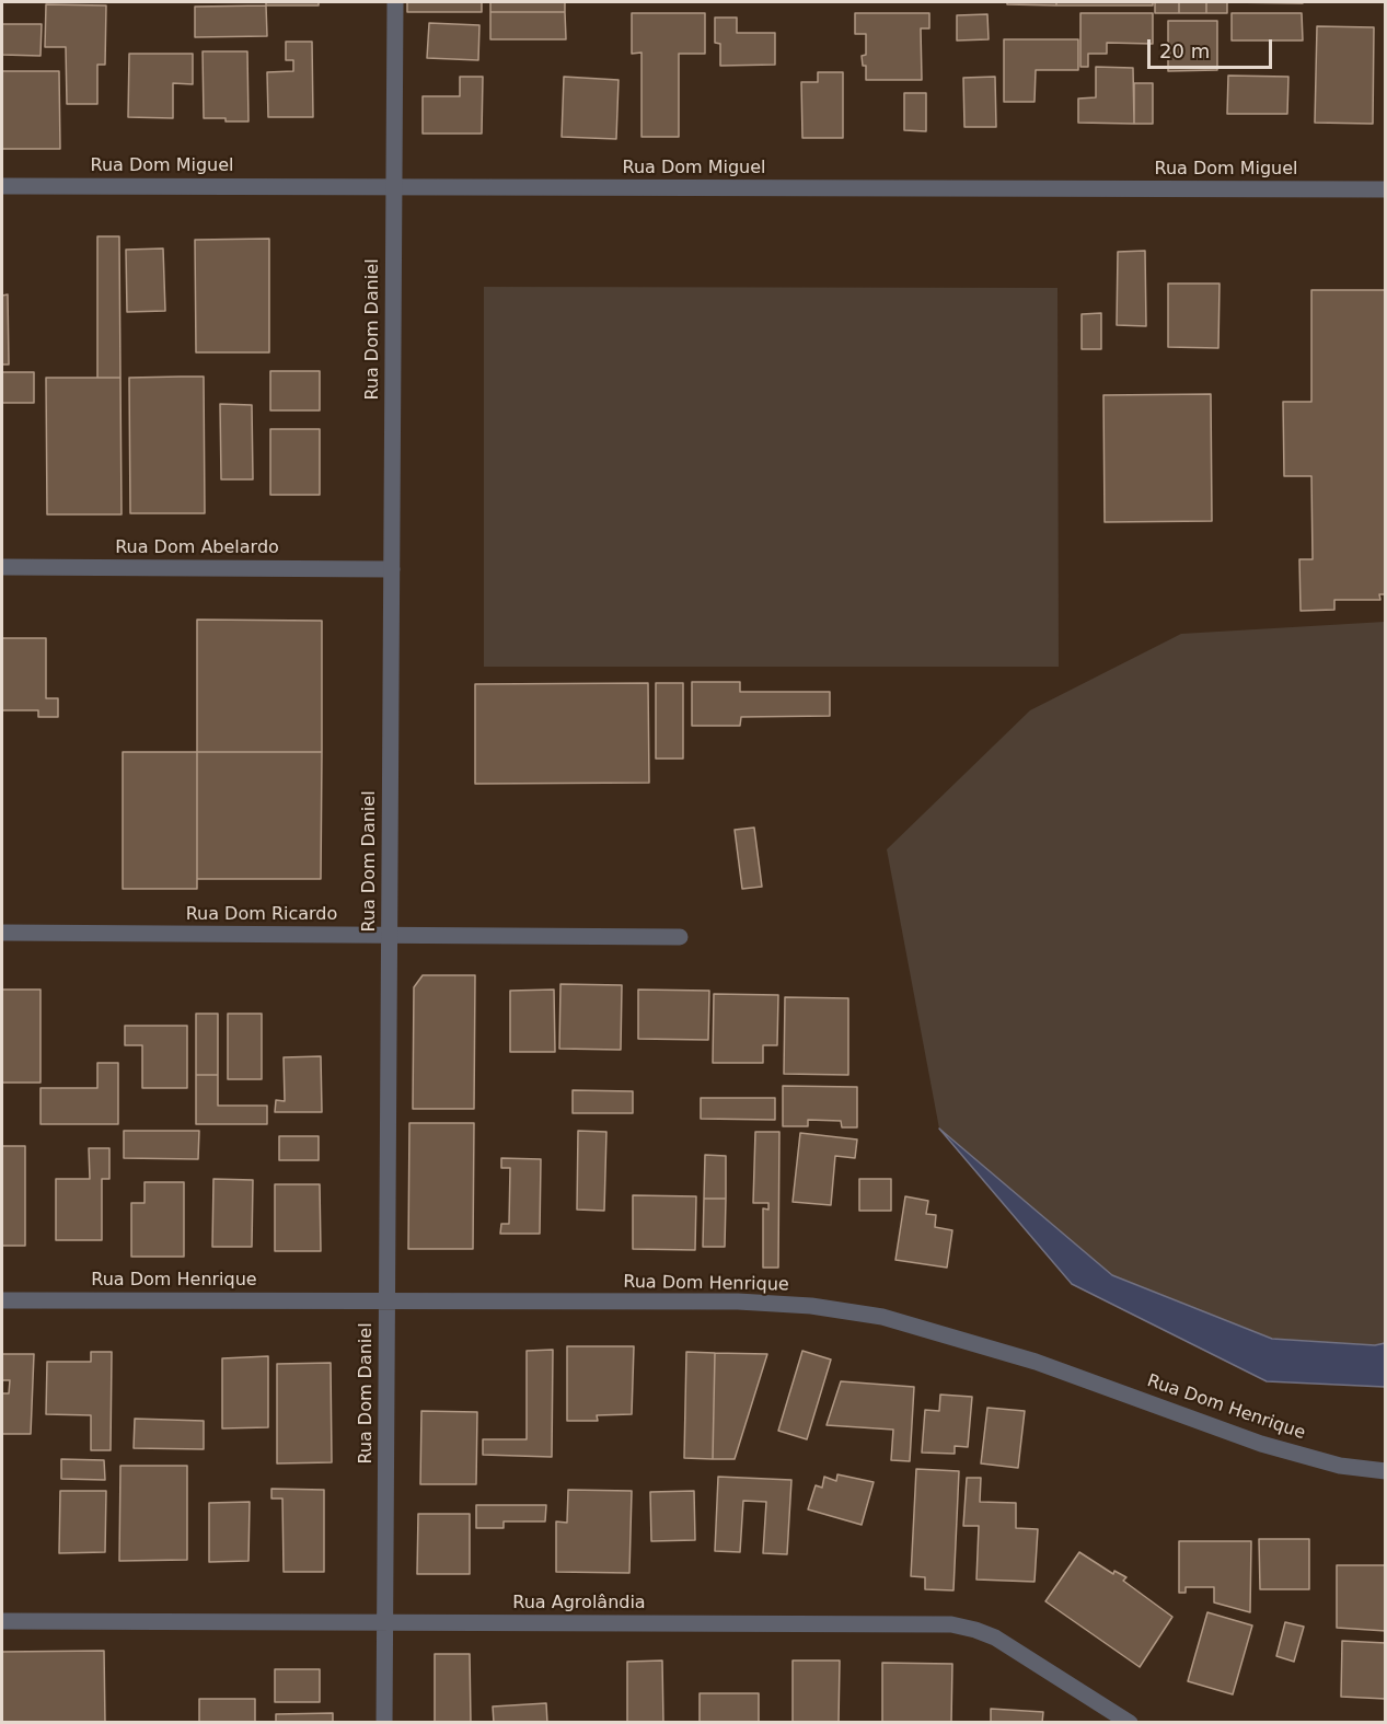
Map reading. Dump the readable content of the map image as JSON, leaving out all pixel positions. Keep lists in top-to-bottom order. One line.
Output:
{"streets":{"street":["Rua Dom Miguel","Rua Dom Daniel","Rua Dom Abelardo","Rua Dom Ricardo","Rua Dom Henrique","Rua Agrolândia"]},"crossings":[["Rua Dom Miguel","Rua Dom Daniel"],["Rua Dom Daniel","Rua Dom Abelardo"],["Rua Dom Daniel","Rua Dom Ricardo"],["Rua Dom Daniel","Rua Dom Henrique"],["Rua Dom Daniel","Rua Agrolândia"]],"scale_bar":"20 m"}
